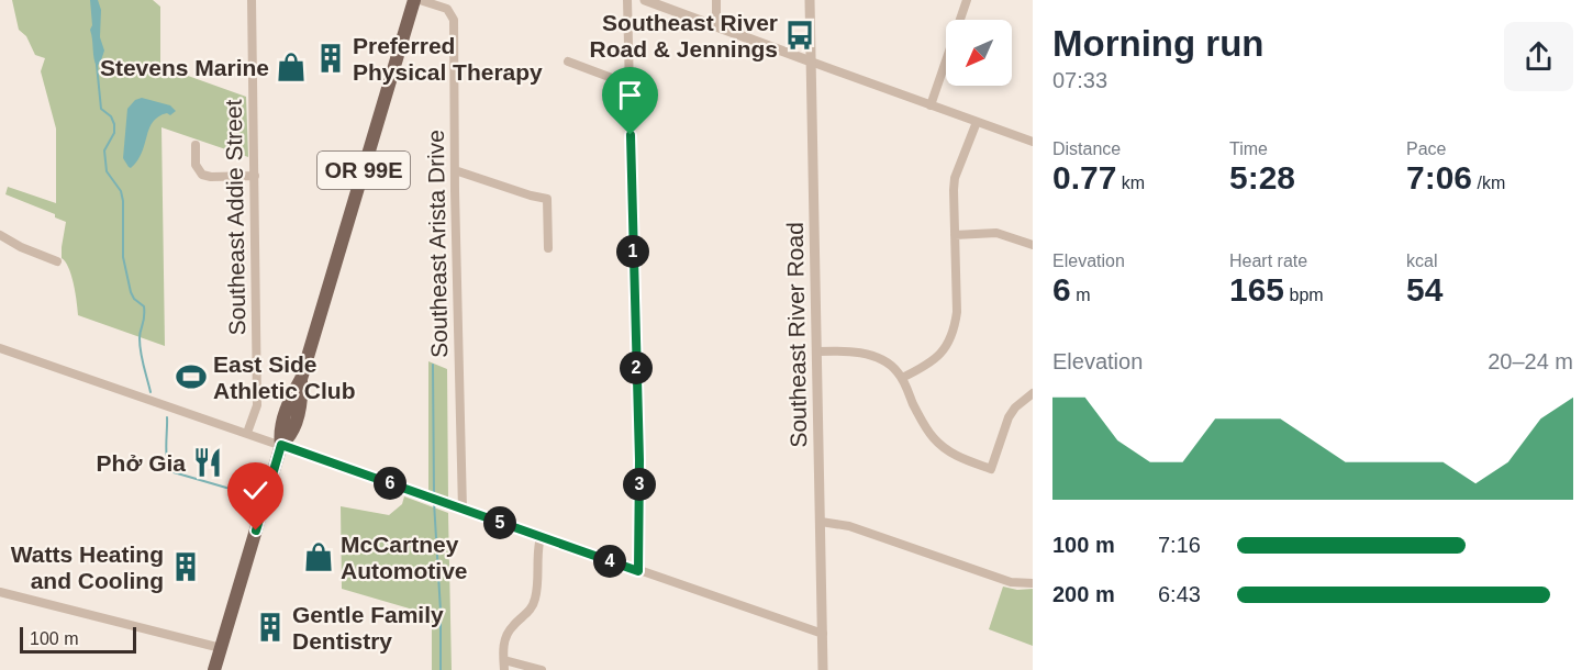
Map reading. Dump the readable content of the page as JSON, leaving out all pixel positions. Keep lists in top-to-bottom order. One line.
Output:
{"streets":{"main road":["OR 99E"],"street":["Southeast Addie Street","Southeast Arista Drive","Southeast River Road"]},"places":{"bus stop":["Southeast River Road & Jennings"],"building":["Preferred Physical Therapy","Watts Heating and Cooling","Gentle Family Dentistry"],"shop":["Stevens Marine","McCartney Automotive"],"sports":["East Side Athletic Club"],"restaurant":["Phở Gia"]},"scale_bar":"100 m","north":"bottom left","page":{"heading":["Morning run","07:33"],"stats":[["Distance","0.77 km"],["Time","5:28"],["Pace","7:06 /km"],["Elevation","6 m"],["Heart rate","165 bpm"],["kcal","54"]],"pins":["1","2","6","3","5","4"],"chart":["Elevation","20–24 m"],"list":[{"name":"100 m","note":"7:16"},{"name":"200 m","note":"6:43"}],"scale":"100 m"}}
